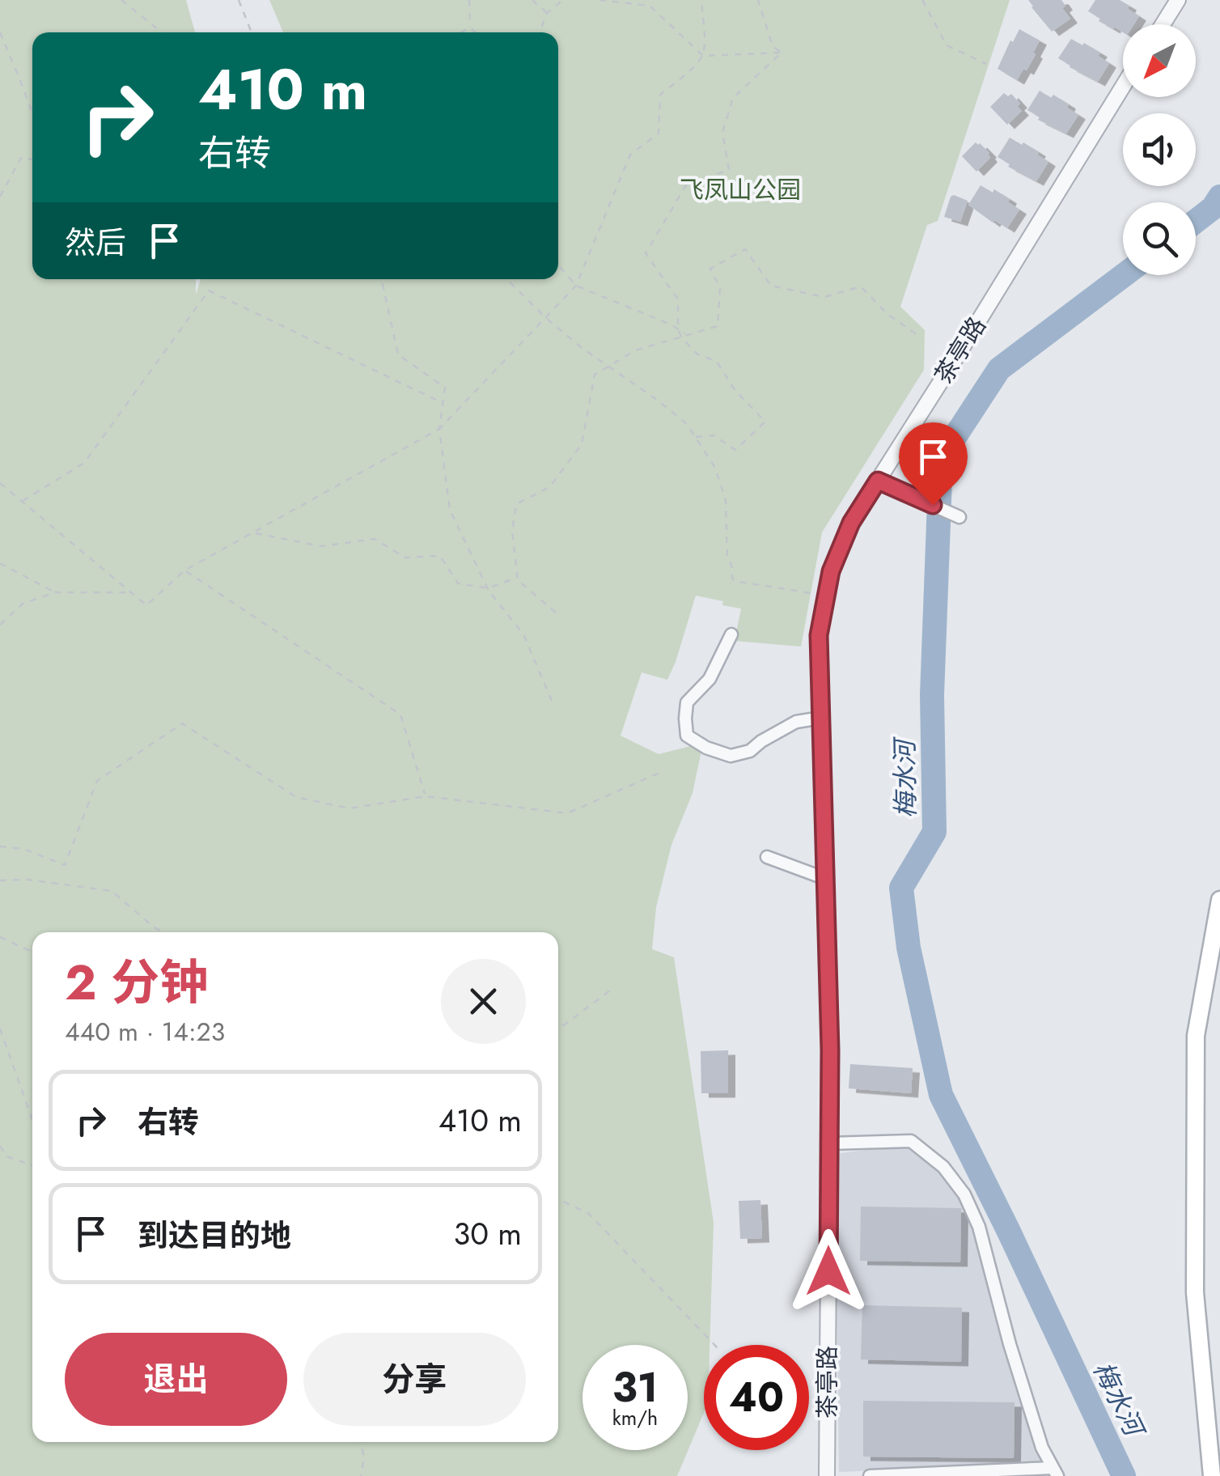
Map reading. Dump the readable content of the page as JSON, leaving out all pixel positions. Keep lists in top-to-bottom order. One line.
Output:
{"streets":{"street":["茶亭路"]},"water":["梅水河"],"parks":["飞凤山公园"],"north":"bottom left","page":{"turn":["410 m","右转"],"then":"然后","heading":["2 分钟","440 m · 14:23"],"list":[{"name":"右转","value":"410 m"},{"name":"到达目的地","value":"30 m"}],"buttons":["退出","分享"],"speed":"31 km/h","limit":"40"}}
